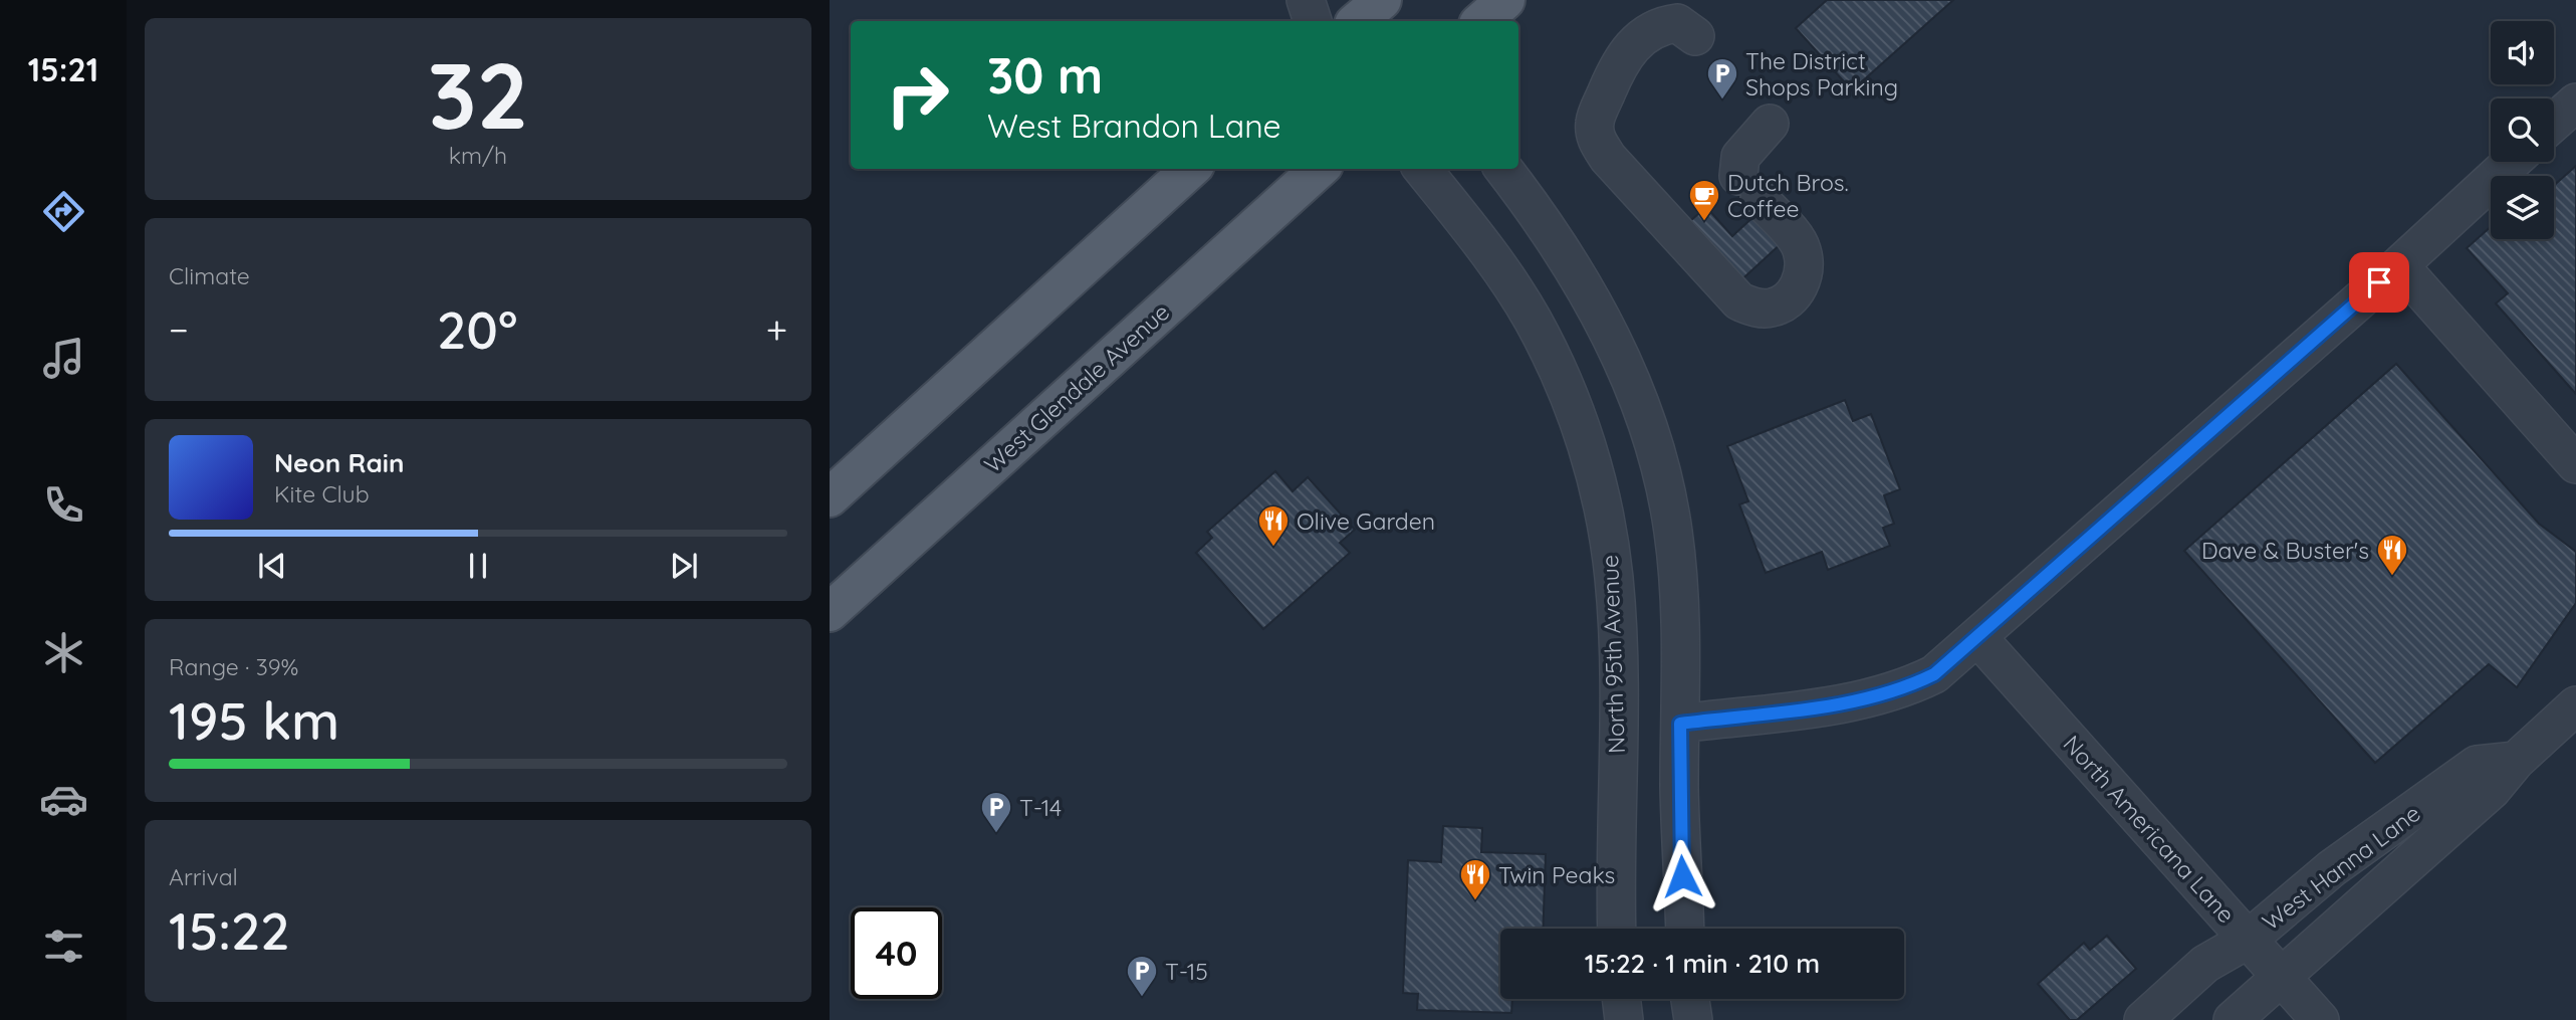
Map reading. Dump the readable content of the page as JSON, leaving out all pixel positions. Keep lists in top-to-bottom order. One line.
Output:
{"streets":{"main road":["West Glendale Avenue"],"street":["North 95th Avenue","North Americana Lane","West Hanna Lane"]},"crossings":[["North Americana Lane","West Hanna Lane"]],"places":{"parking":["The District Shops Parking","T-14","T-15"],"cafe":["Dutch Bros. Coffee"],"restaurant":["Olive Garden","Dave & Buster's","Twin Peaks"]},"page":{"tabs":"15:21","tile":[["32","km/h"],"Climate",["Range · 39%","195 km"],["Arrival","15:22"]],"turn":["30 m","West Brandon Lane"],"heat":["−","20°","+"],"song":["Neon Rain","Kite Club"],"limit":"40","trip":"15:22 · 1 min · 210 m"}}
